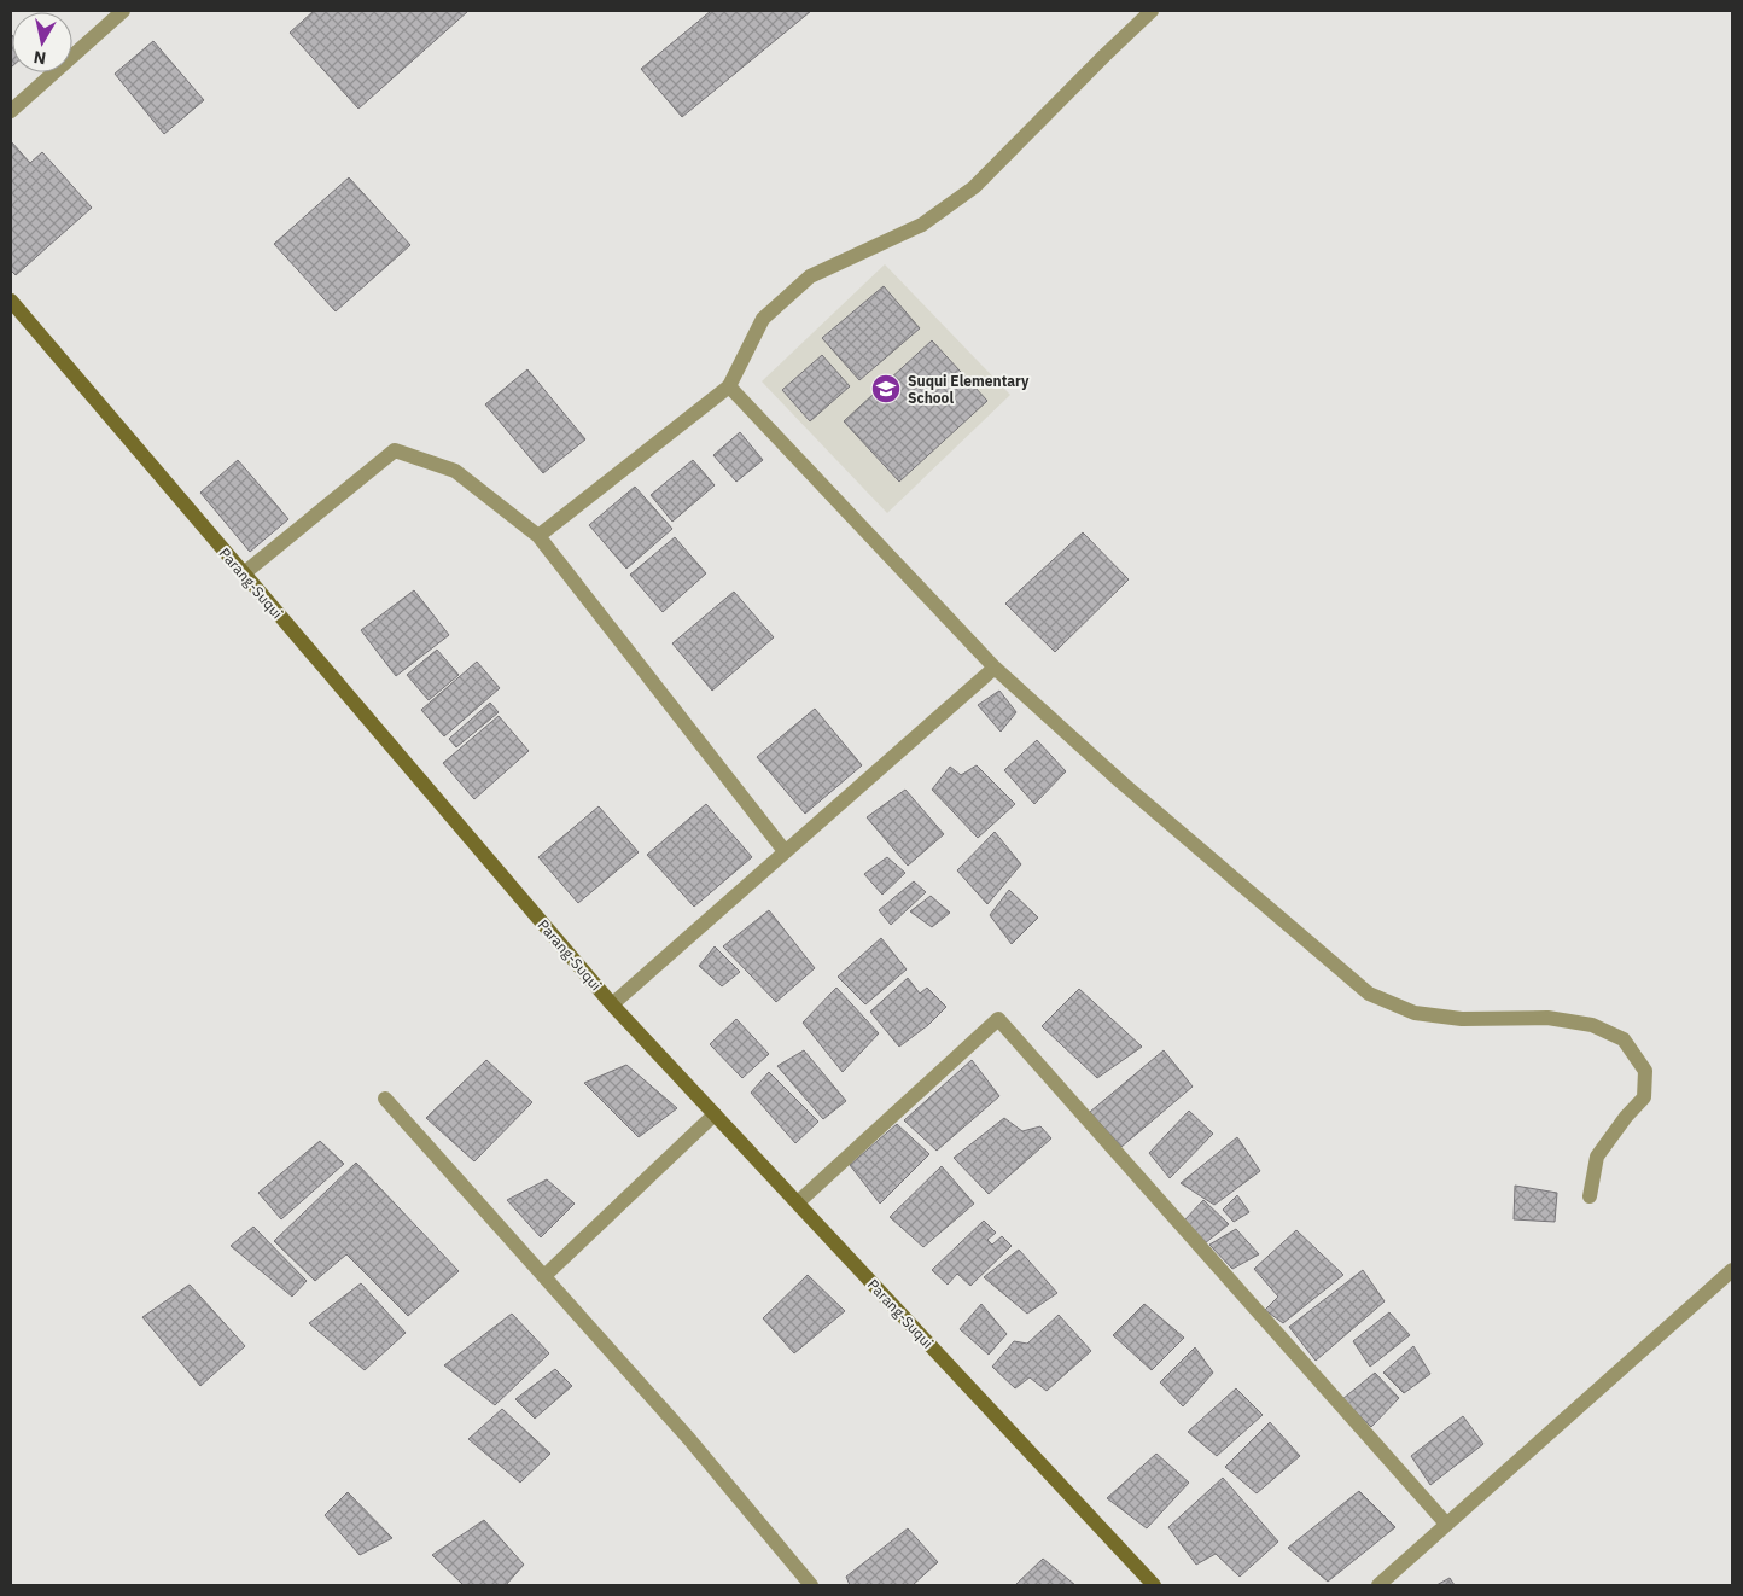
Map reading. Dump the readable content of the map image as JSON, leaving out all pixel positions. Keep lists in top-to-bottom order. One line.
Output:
{"streets":{"main road":["Parang-Suqui"]},"places":{"school or university":["Suqui Elementary School"]},"north":"bottom"}
